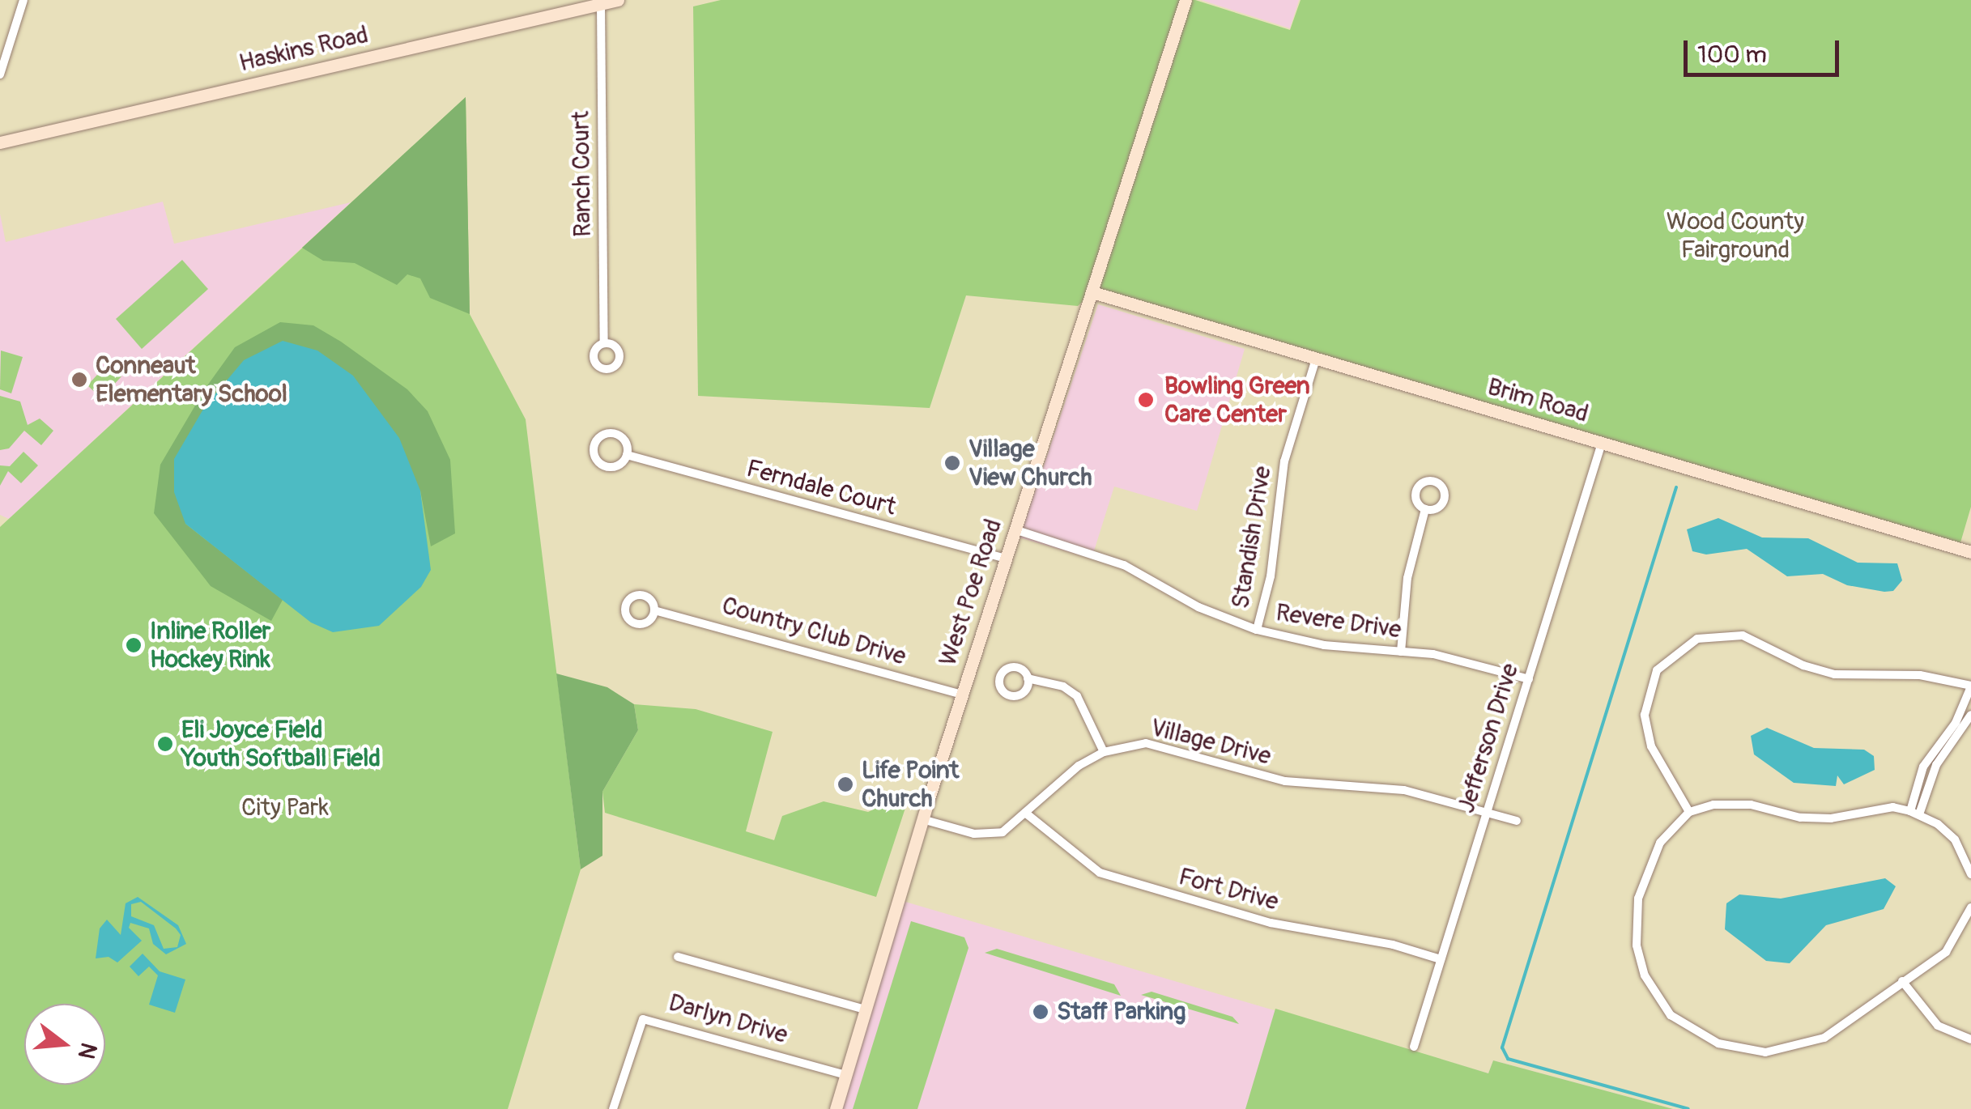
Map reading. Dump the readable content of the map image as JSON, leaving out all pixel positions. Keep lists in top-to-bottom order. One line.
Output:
{"streets":{"main road":["Haskins Road","Brim Road","West Poe Road"],"street":["Ranch Court","Ferndale Court","Standish Drive","Revere Drive","Country Club Drive","Jefferson Drive","Village Drive","Fort Drive","Darlyn Drive"]},"crossings":[["Haskins Road","Ranch Court"],["Brim Road","Standish Drive"],["Brim Road","West Poe Road"],["Brim Road","Jefferson Drive"],["Ferndale Court","West Poe Road"],["Standish Drive","Revere Drive"],["West Poe Road","Revere Drive"],["West Poe Road","Country Club Drive"],["West Poe Road","Village Drive"],["West Poe Road","Darlyn Drive"],["Revere Drive","Jefferson Drive"],["Jefferson Drive","Village Drive"],["Jefferson Drive","Fort Drive"],["Village Drive","Fort Drive"]],"parks":["Wood County Fairground","City Park"],"places":["Conneaut Elementary School","Bowling Green Care Center","Village View Church","Inline Roller Hockey Rink","Eli Joyce Field Youth Softball Field","Life Point Church","Staff Parking"],"scale_bar":"100 m","north":"right"}
